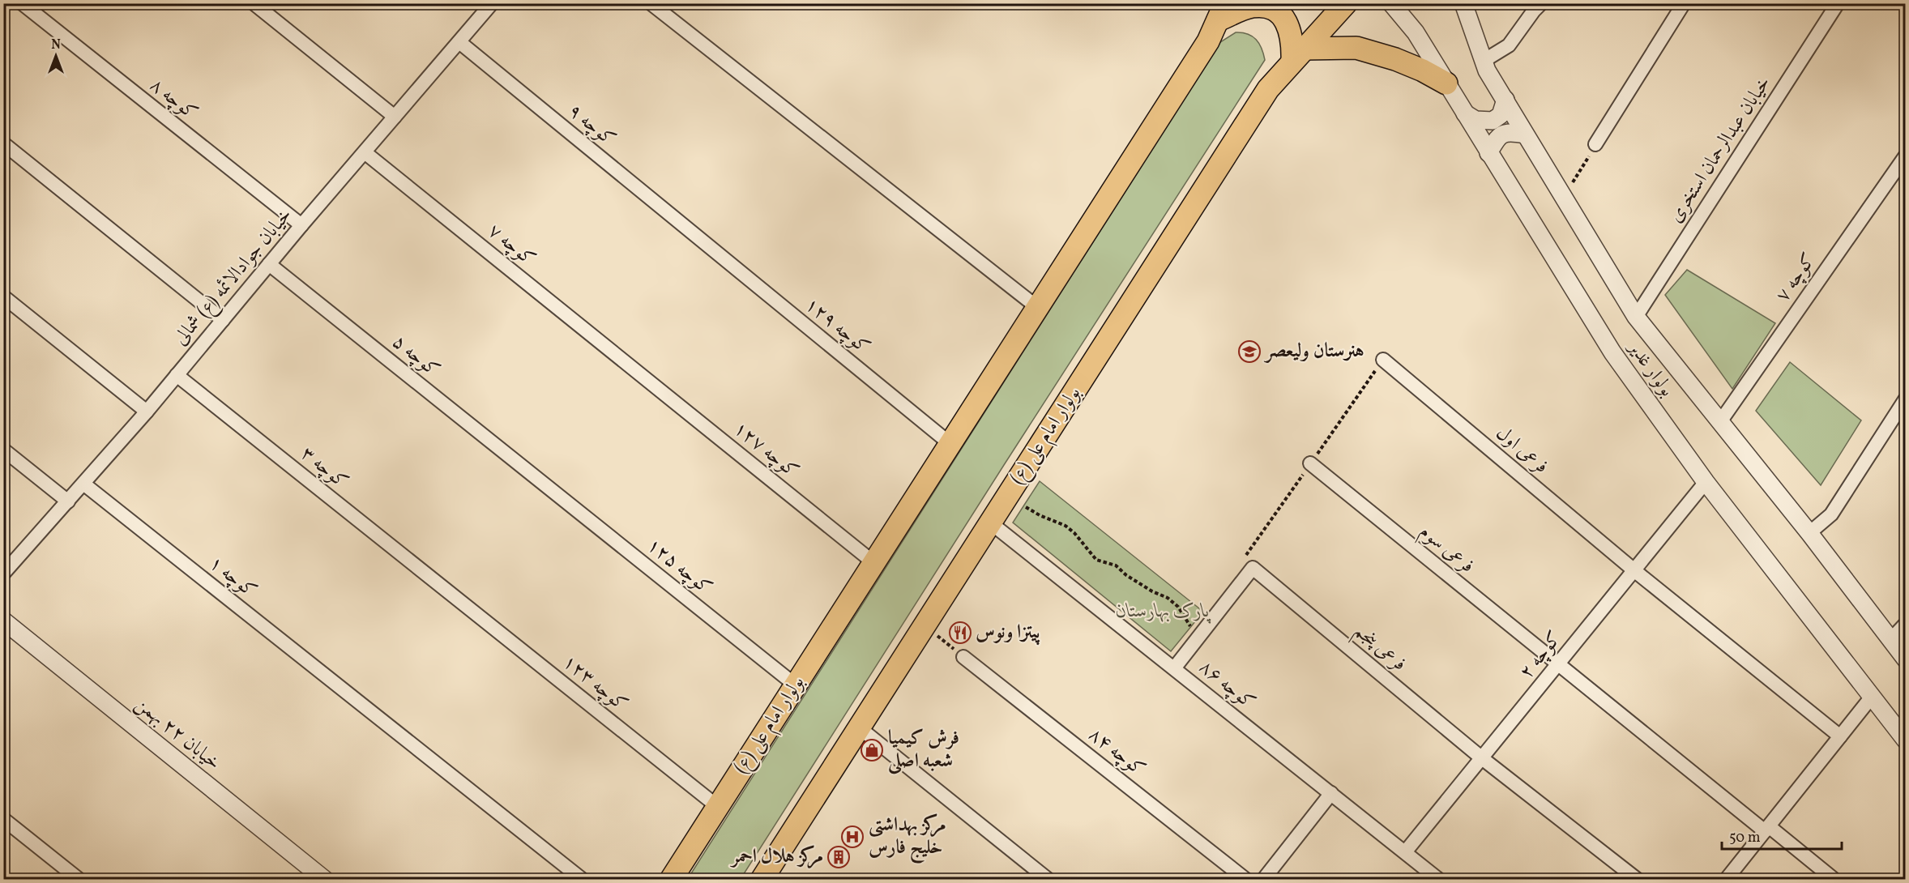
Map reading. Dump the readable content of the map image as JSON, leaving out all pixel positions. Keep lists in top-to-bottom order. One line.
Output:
{"streets":{"main road":["بولوار امام علی (ع)"],"street":["کوچه ۸","کوچه ۹","خیابان عبدالرحمان استخری","کوچه ۷","خیابان جوادالائمه (ع) شمالی","کوچه ۱۲۹","کوچه ۵","بولوار غدیر","کوچه ۱۲۷","فرعی اول","کوچه ۳","فرعی سوم","کوچه ۱۲۵","کوچه ۱","فرعی پنجم","کوچه ۲","کوچه ۱۲۳","کوچه ۸۶","خیابان ۲۲ بهمن","کوچه ۸۴"]},"crossings":[["کوچه ۸","خیابان جوادالائمه (ع) شمالی"],["کوچه ۹","خیابان جوادالائمه (ع) شمالی"],["کوچه ۹","کوچه ۱۲۹"],["خیابان عبدالرحمان استخری","بولوار غدیر"],["کوچه ۷","خیابان جوادالائمه (ع) شمالی"],["کوچه ۷","بولوار غدیر"],["کوچه ۷","کوچه ۱۲۷"],["خیابان جوادالائمه (ع) شمالی","کوچه ۵"],["خیابان جوادالائمه (ع) شمالی","کوچه ۳"],["خیابان جوادالائمه (ع) شمالی","کوچه ۱"],["کوچه ۱۲۹","بولوار امام علی (ع)"],["کوچه ۵","کوچه ۱۲۵"],["بولوار غدیر","کوچه ۲"],["بولوار امام علی (ع)","کوچه ۱۲۷"],["بولوار امام علی (ع)","کوچه ۱۲۵"],["بولوار امام علی (ع)","کوچه ۱۲۳"],["بولوار امام علی (ع)","کوچه ۸۶"],["فرعی اول","کوچه ۲"],["کوچه ۳","کوچه ۱۲۳"],["فرعی سوم","کوچه ۲"],["فرعی پنجم","کوچه ۲"],["کوچه ۲","کوچه ۸۶"]],"parks":["پارک بهارستان"],"places":{"school or university":["هنرستان ولیعصر"],"restaurant":["پیتزا ونوس"],"shop":["فرش کیمیا شعبه اصلی"],"hospital":["مرکز بهداشتی خلیج فارس"],"building":["مرکز هلال احمر"]},"scale_bar":"50 m","north":"top"}
